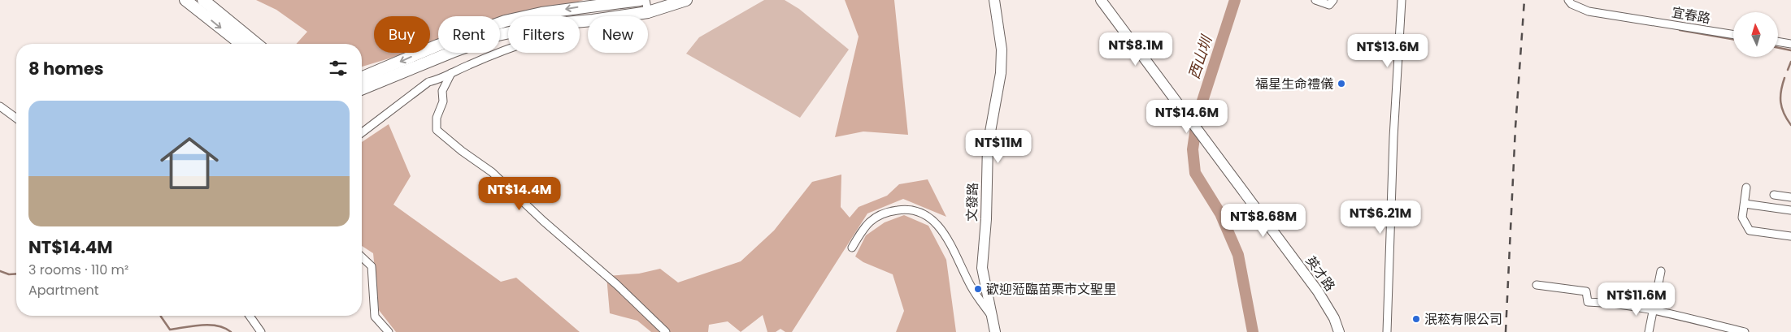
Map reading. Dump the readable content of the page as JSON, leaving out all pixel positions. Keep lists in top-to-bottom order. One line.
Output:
{"streets":{"street":["宜春路","文發路","英才路"]},"water":["西山圳"],"places":["福星生命禮儀","歡迎蒞臨苗栗市文聖里","泯菘有限公司"],"north":"top","page":{"chip":["Buy","Rent","Filters","New"],"price":["NT$8.1M","NT$13.6M","NT$14.6M","NT$11M","NT$14.4M","NT$6.21M","NT$8.68M","NT$11.6M"],"heading":"8 homes","list":[{"name":"NT$14.4M","note":"3 rooms · 110 m² · Apartment"}]}}
